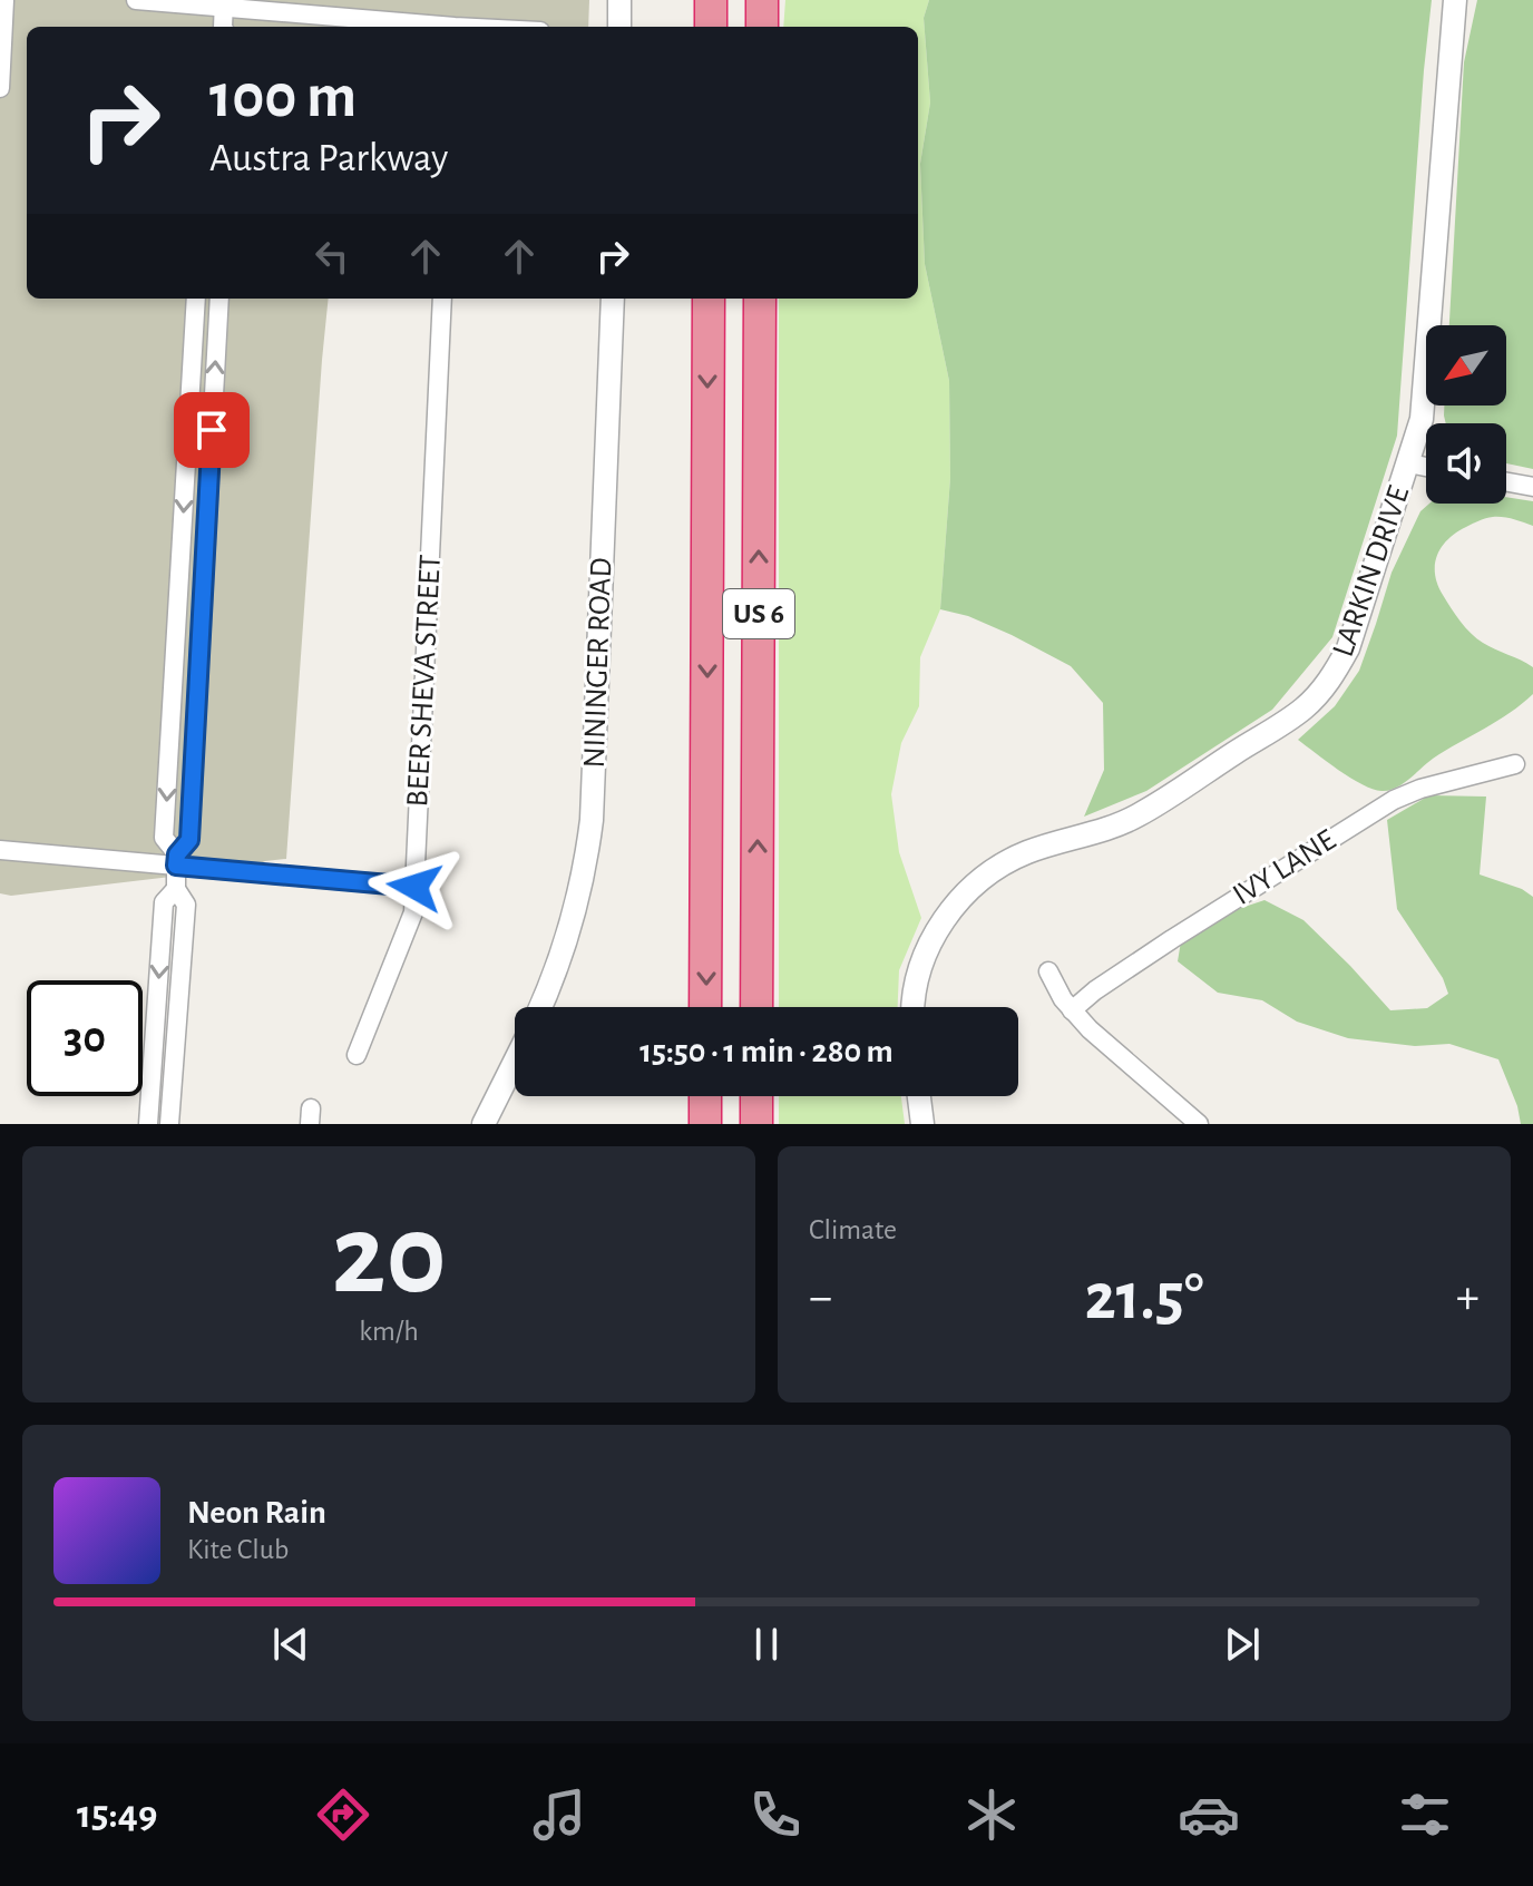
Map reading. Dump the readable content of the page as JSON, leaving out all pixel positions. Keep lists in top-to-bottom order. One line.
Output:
{"streets":{"highway":["US 6"],"street":["LARKIN DRIVE","NININGER ROAD","BEER SHEVA STREET","IVY LANE"]},"north":"bottom left","page":{"turn":["100 m","Austra Parkway"],"limit":"30","trip":"15:50 · 1 min · 280 m","tile":[["20","km/h"],"Climate"],"heat":["−","21.5°","+"],"song":["Neon Rain","Kite Club"],"tabs":"15:49"}}
